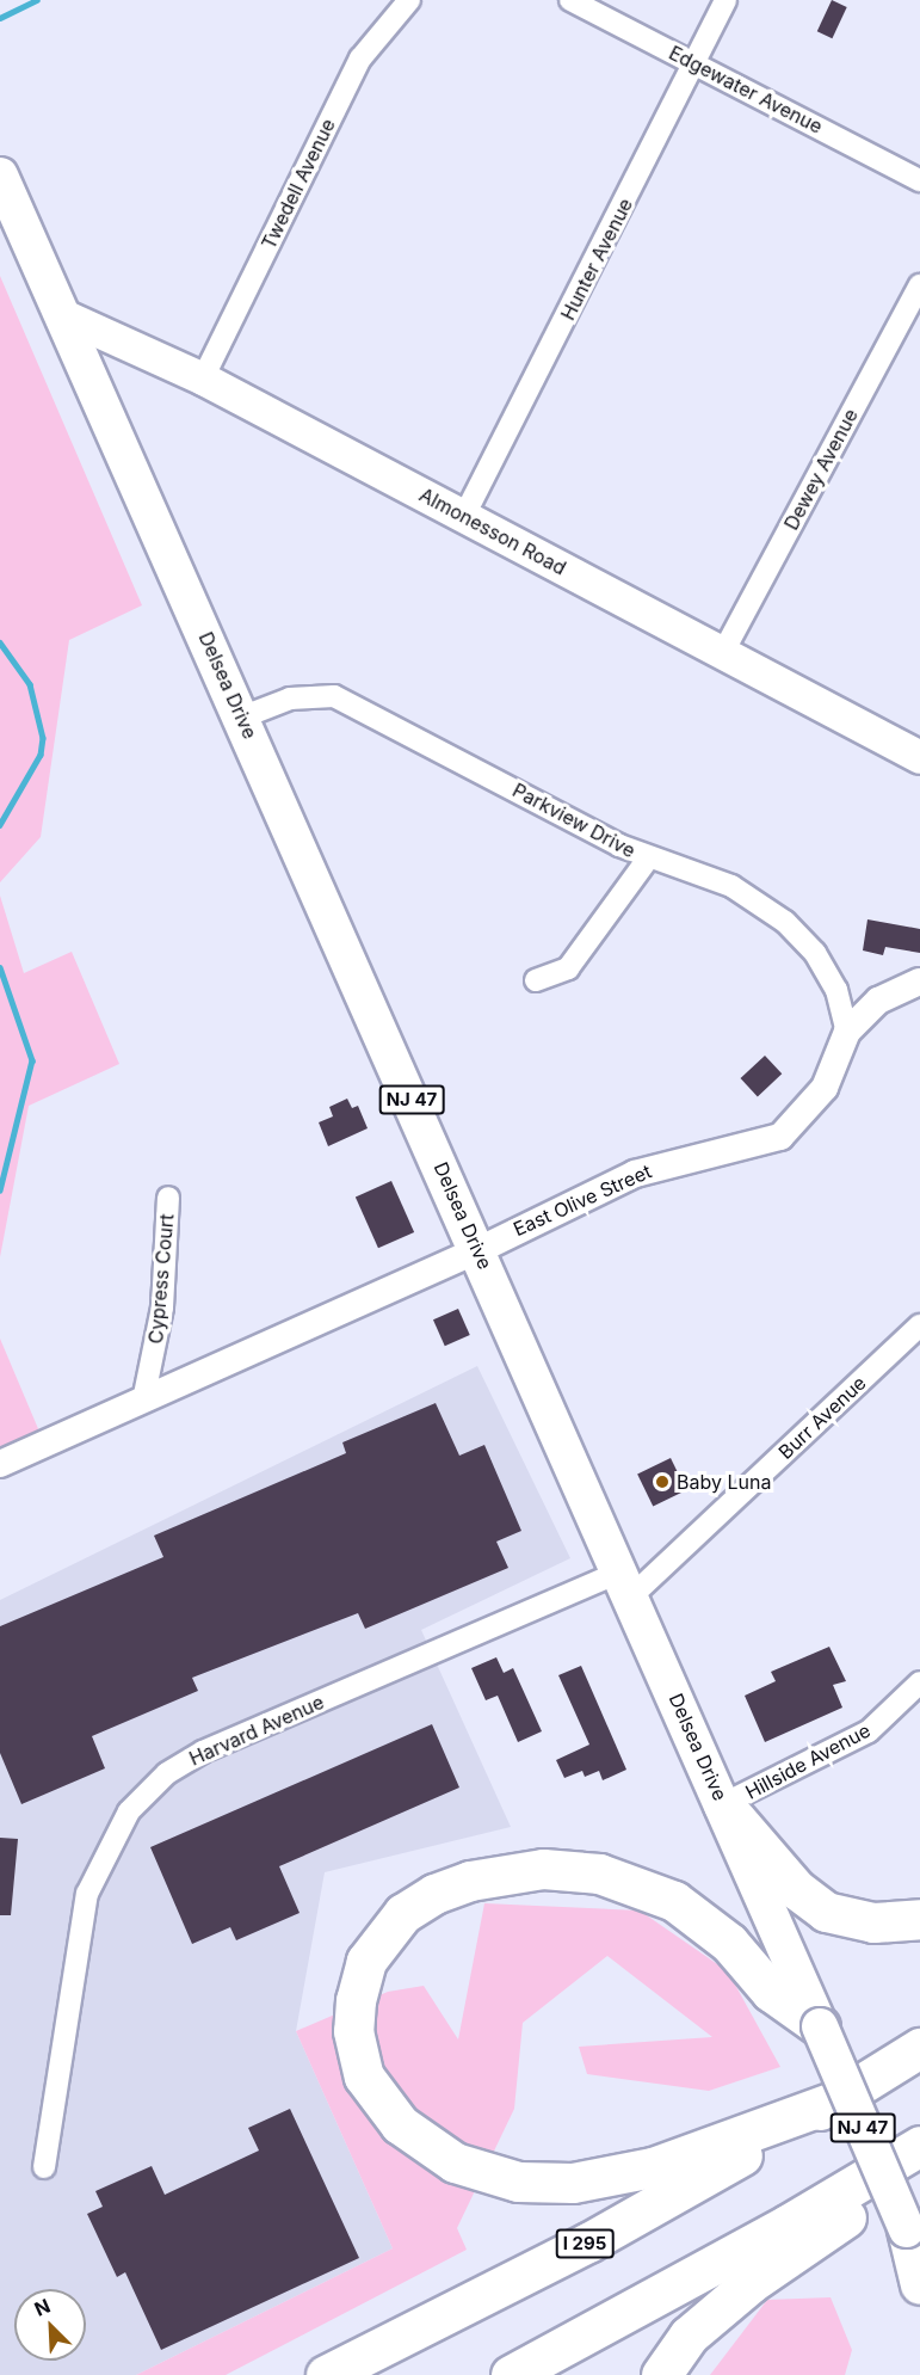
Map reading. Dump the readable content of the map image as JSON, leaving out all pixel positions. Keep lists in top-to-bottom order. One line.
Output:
{"streets":{"highway":["I 295"],"main road":["Almonesson Road","Delsea Drive","NJ 47"],"street":["Edgewater Avenue","Twedell Avenue","Hunter Avenue","Dewey Avenue","Parkview Drive","East Olive Street","Cypress Court","Burr Avenue","Harvard Avenue","Hillside Avenue"]},"crossings":[["Edgewater Avenue","Hunter Avenue"],["Twedell Avenue","Almonesson Road"],["Hunter Avenue","Almonesson Road"],["Dewey Avenue","Almonesson Road"],["Almonesson Road","Delsea Drive"],["Delsea Drive","Parkview Drive"],["Delsea Drive","East Olive Street"],["Delsea Drive","Burr Avenue"],["Delsea Drive","Harvard Avenue"],["Delsea Drive","Hillside Avenue"],["Parkview Drive","East Olive Street"],["East Olive Street","Cypress Court"],["Burr Avenue","Harvard Avenue"]],"places":["Baby Luna"],"north":"top left"}
